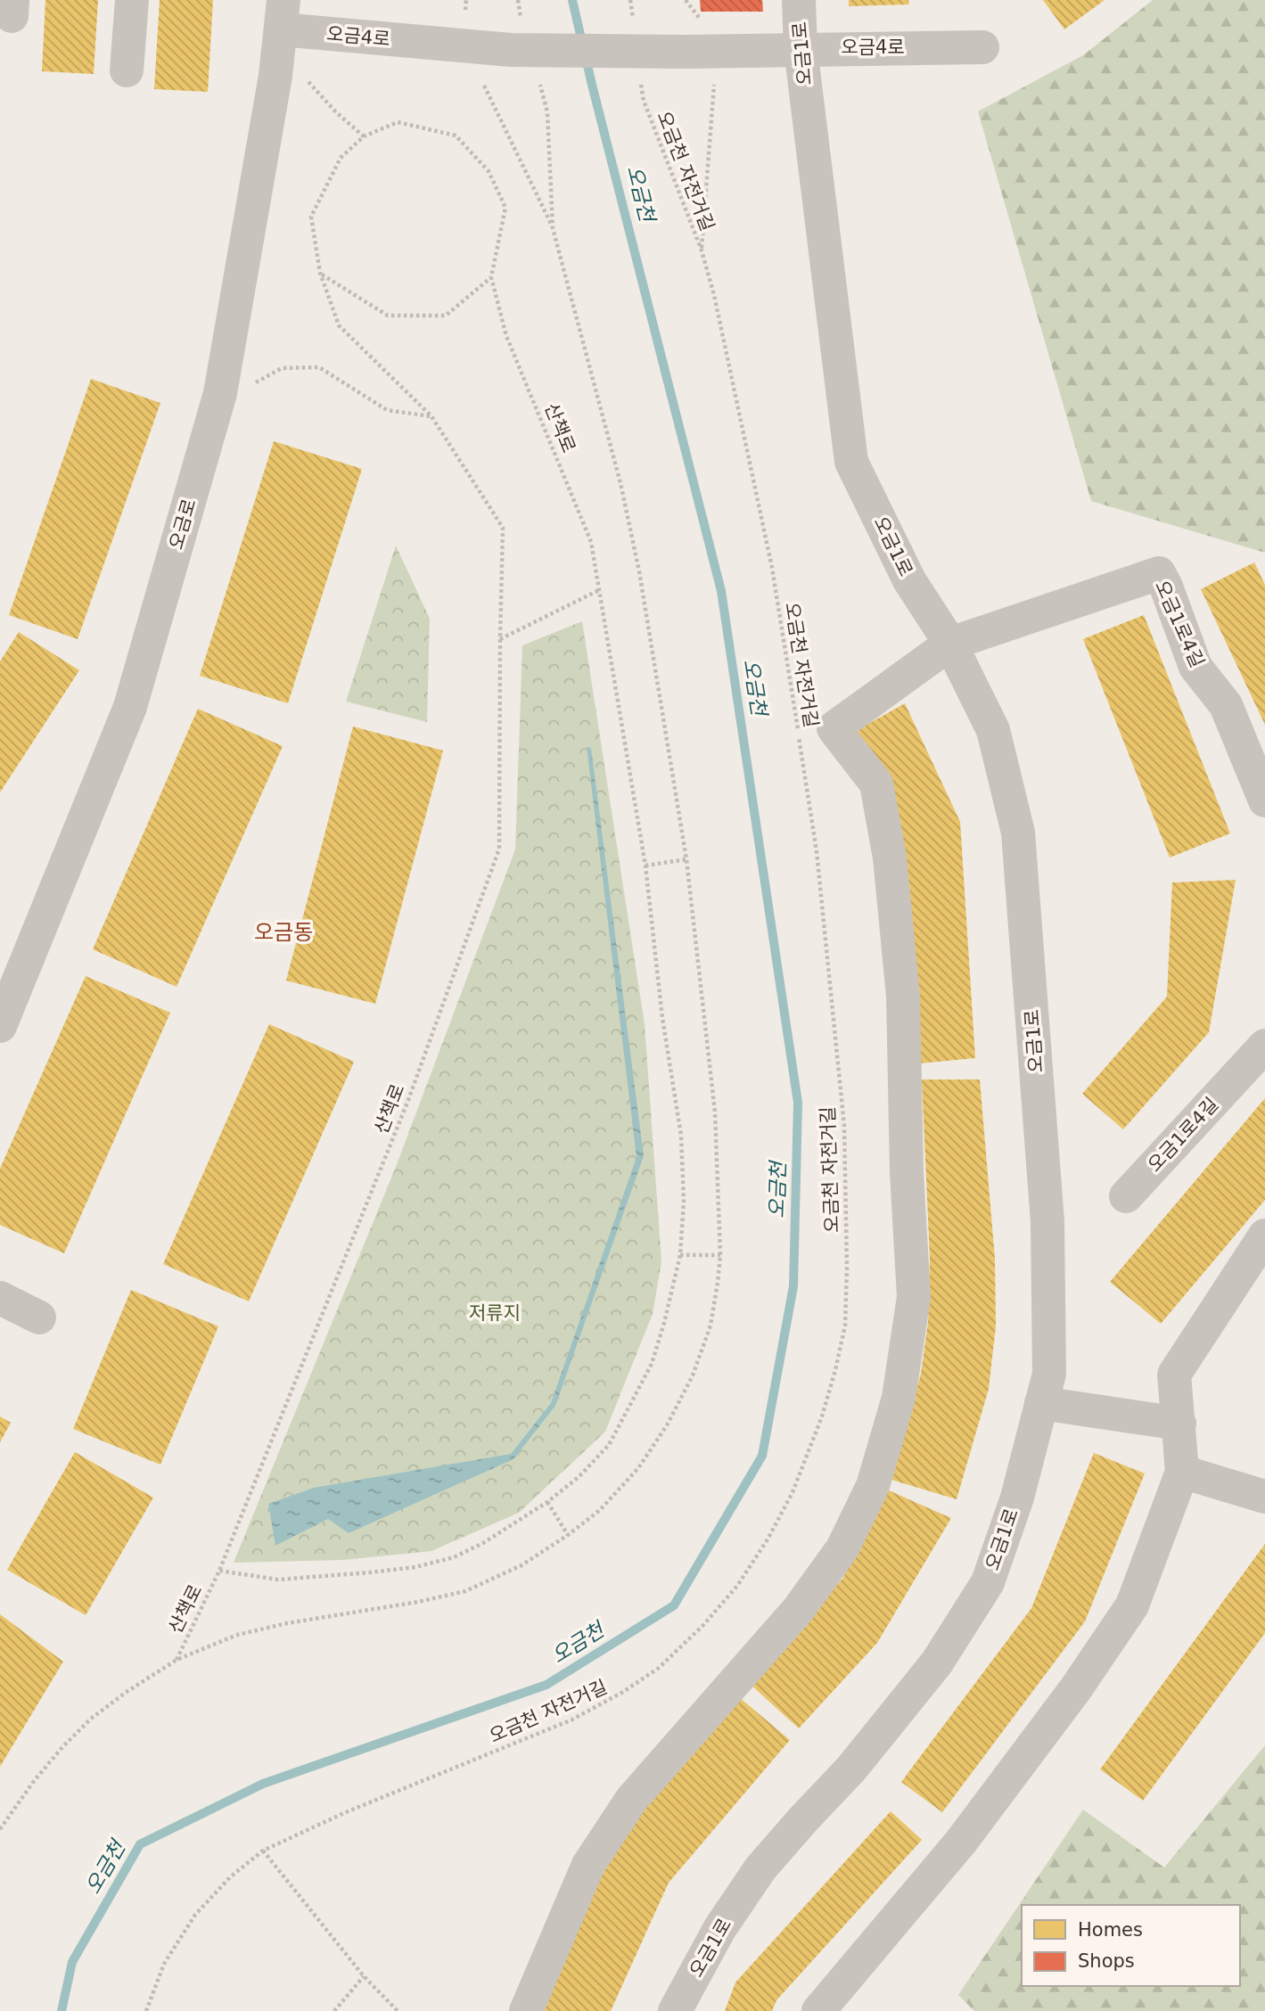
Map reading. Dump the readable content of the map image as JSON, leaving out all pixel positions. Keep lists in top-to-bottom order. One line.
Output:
{"streets":{"street":["오금4로","오금1로","오금로","오금1로4길"],"path":["오금천 자전거길","산책로"]},"crossings":[["오금4로","오금1로"],["오금4로","오금로"],["오금1로","오금1로4길"]],"districts":["오금동"],"water":["오금천"],"parks":["저류지"],"legend":["Homes","Shops"]}
